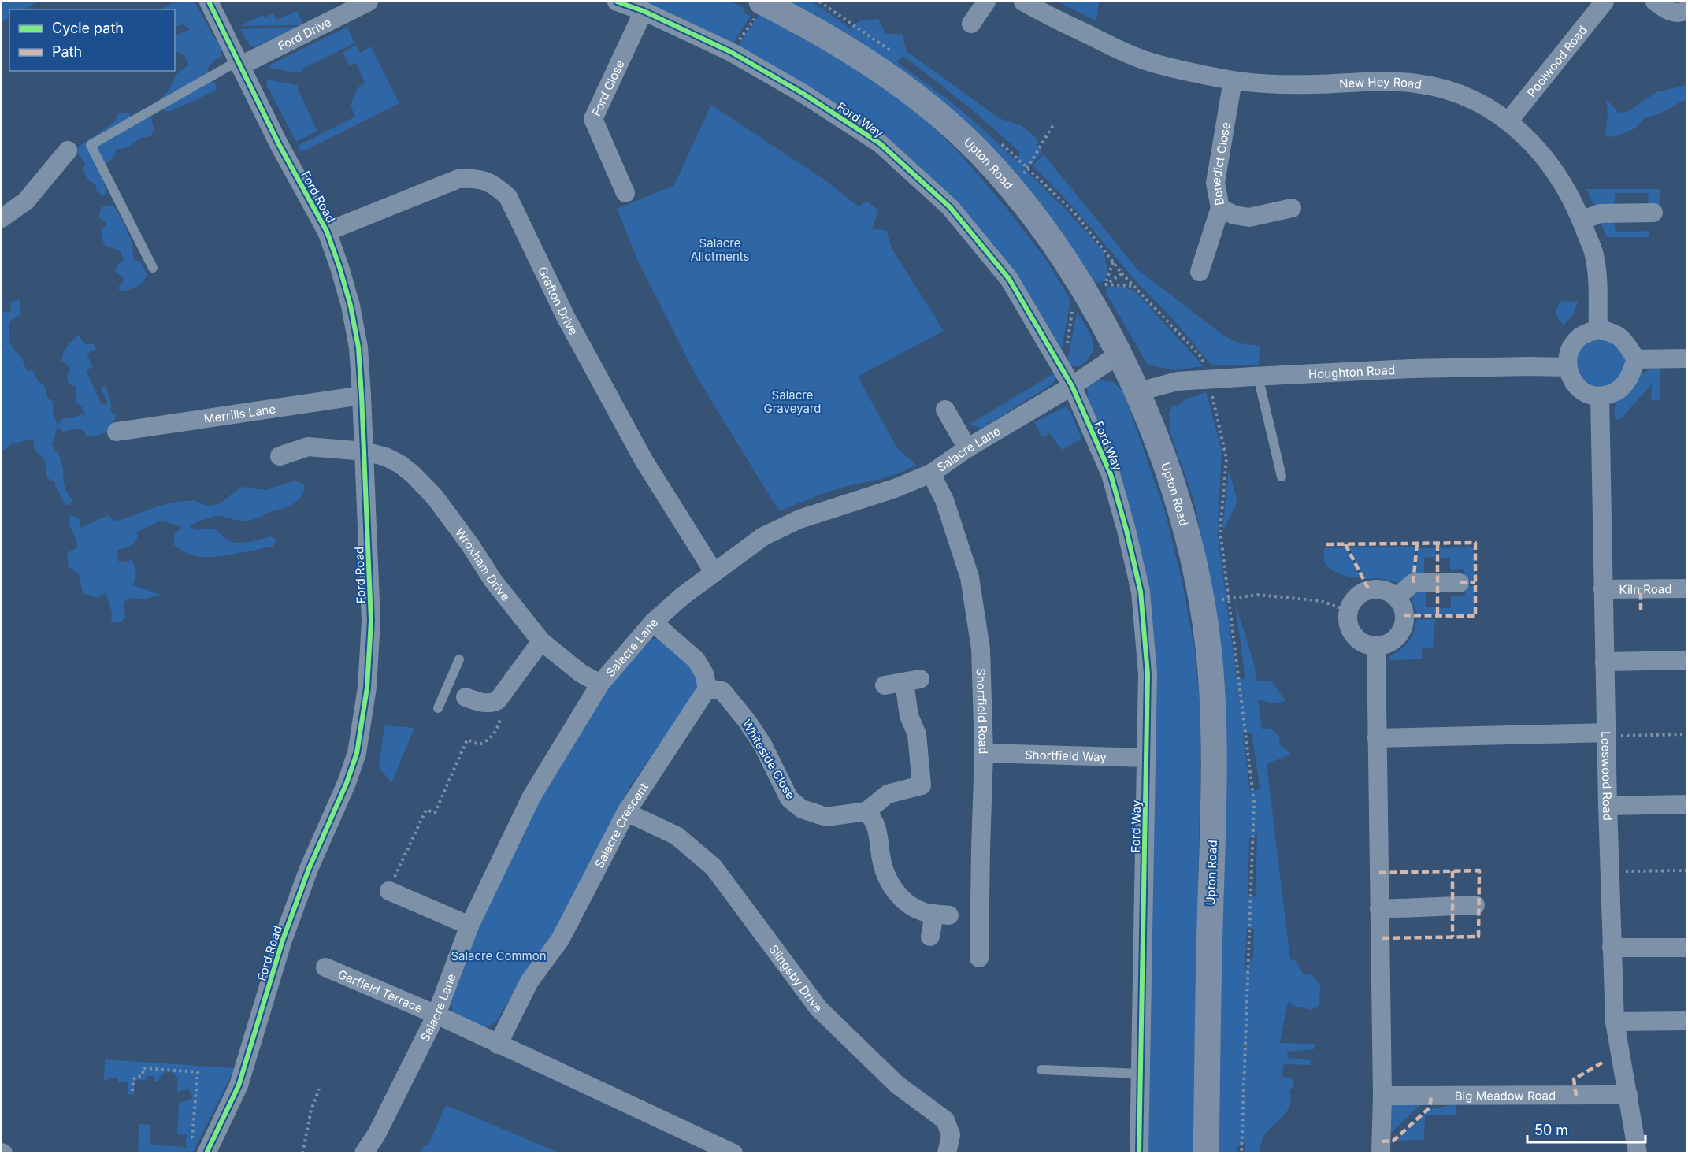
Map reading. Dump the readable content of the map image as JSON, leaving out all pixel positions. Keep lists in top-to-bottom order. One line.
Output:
{"streets":{"main road":["Upton Road"],"street":["Ford Drive","Poolwood Road","New Hey Road","Ford Close","Ford Way","Benedict Close","Ford Road","Grafton Drive","Houghton Road","Merrills Lane","Salacre Lane","Wroxham Drive","Kiln Road","Shortfield Road","Shortfield Way","Whiteside Close","Leeswood Road","Salacre Crescent","Slingsby Drive","Garfield Terrace","Big Meadow Road"]},"crossings":[["Ford Drive","Ford Road"],["Poolwood Road","New Hey Road"],["New Hey Road","Benedict Close"],["New Hey Road","Houghton Road"],["New Hey Road","Leeswood Road"],["Ford Close","Ford Way"],["Ford Way","Salacre Lane"],["Ford Way","Shortfield Way"],["Upton Road","Houghton Road"],["Upton Road","Salacre Lane"],["Ford Road","Grafton Drive"],["Ford Road","Merrills Lane"],["Ford Road","Wroxham Drive"],["Grafton Drive","Salacre Lane"],["Houghton Road","Leeswood Road"],["Salacre Lane","Wroxham Drive"],["Salacre Lane","Shortfield Road"],["Salacre Lane","Garfield Terrace"],["Kiln Road","Leeswood Road"],["Shortfield Road","Shortfield Way"],["Whiteside Close","Salacre Crescent"],["Leeswood Road","Big Meadow Road"],["Salacre Crescent","Slingsby Drive"]],"parks":["Salacre Allotments","Salacre Graveyard","Salacre Common"],"legend":["Cycle path","Path"],"scale_bar":"50 m"}
